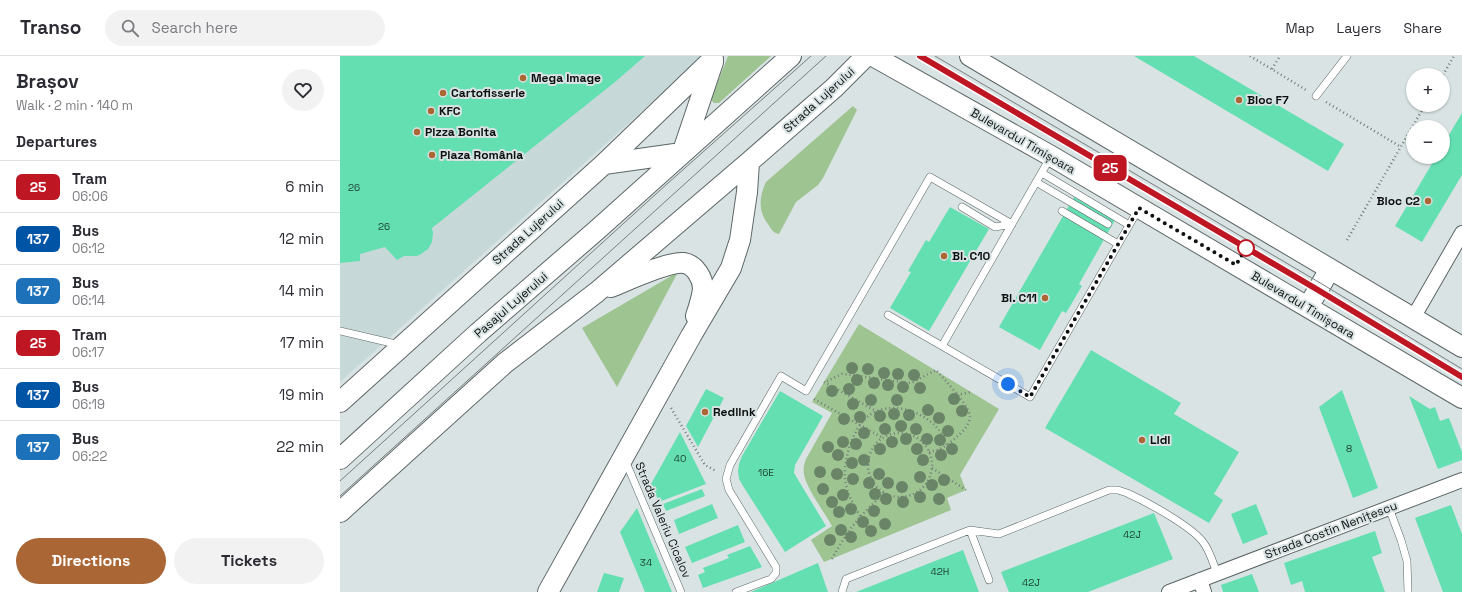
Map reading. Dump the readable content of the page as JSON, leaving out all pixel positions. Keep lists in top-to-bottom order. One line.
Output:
{"streets":{"main road":["Strada Lujerului","Bulevardul Timișoara","Pasajul Lujerului"],"street":["Strada Costin Nenițescu"],"lane":["Strada Valeriu Cicalov"]},"places":["Mega Image","Cartofisserie","Bloc F7","KFC","Pizza Bonita","Plaza România","Bloc C2","Bl. C10","Bl. C11","Redlink","Lidl"],"lines":["tram line 25"],"house_numbers":["26","26","8","40","16E","42J","34","42H","42J"],"page":{"header":"Transo","search":"Search here","nav":["Map","Layers","Share"],"heading":[["Brașov","Walk · 2 min · 140 m"],"Departures"],"on_map":"25","map_buttons":["+","−"],"list":[{"mark":"25","name":"Tram","note":"06:06","value":"6 min"},{"mark":"137","name":"Bus","note":"06:12","value":"12 min"},{"mark":"137","name":"Bus","note":"06:14","value":"14 min"},{"mark":"25","name":"Tram","note":"06:17","value":"17 min"},{"mark":"137","name":"Bus","note":"06:19","value":"19 min"},{"mark":"137","name":"Bus","note":"06:22","value":"22 min"}],"buttons":["Directions","Tickets"]}}
